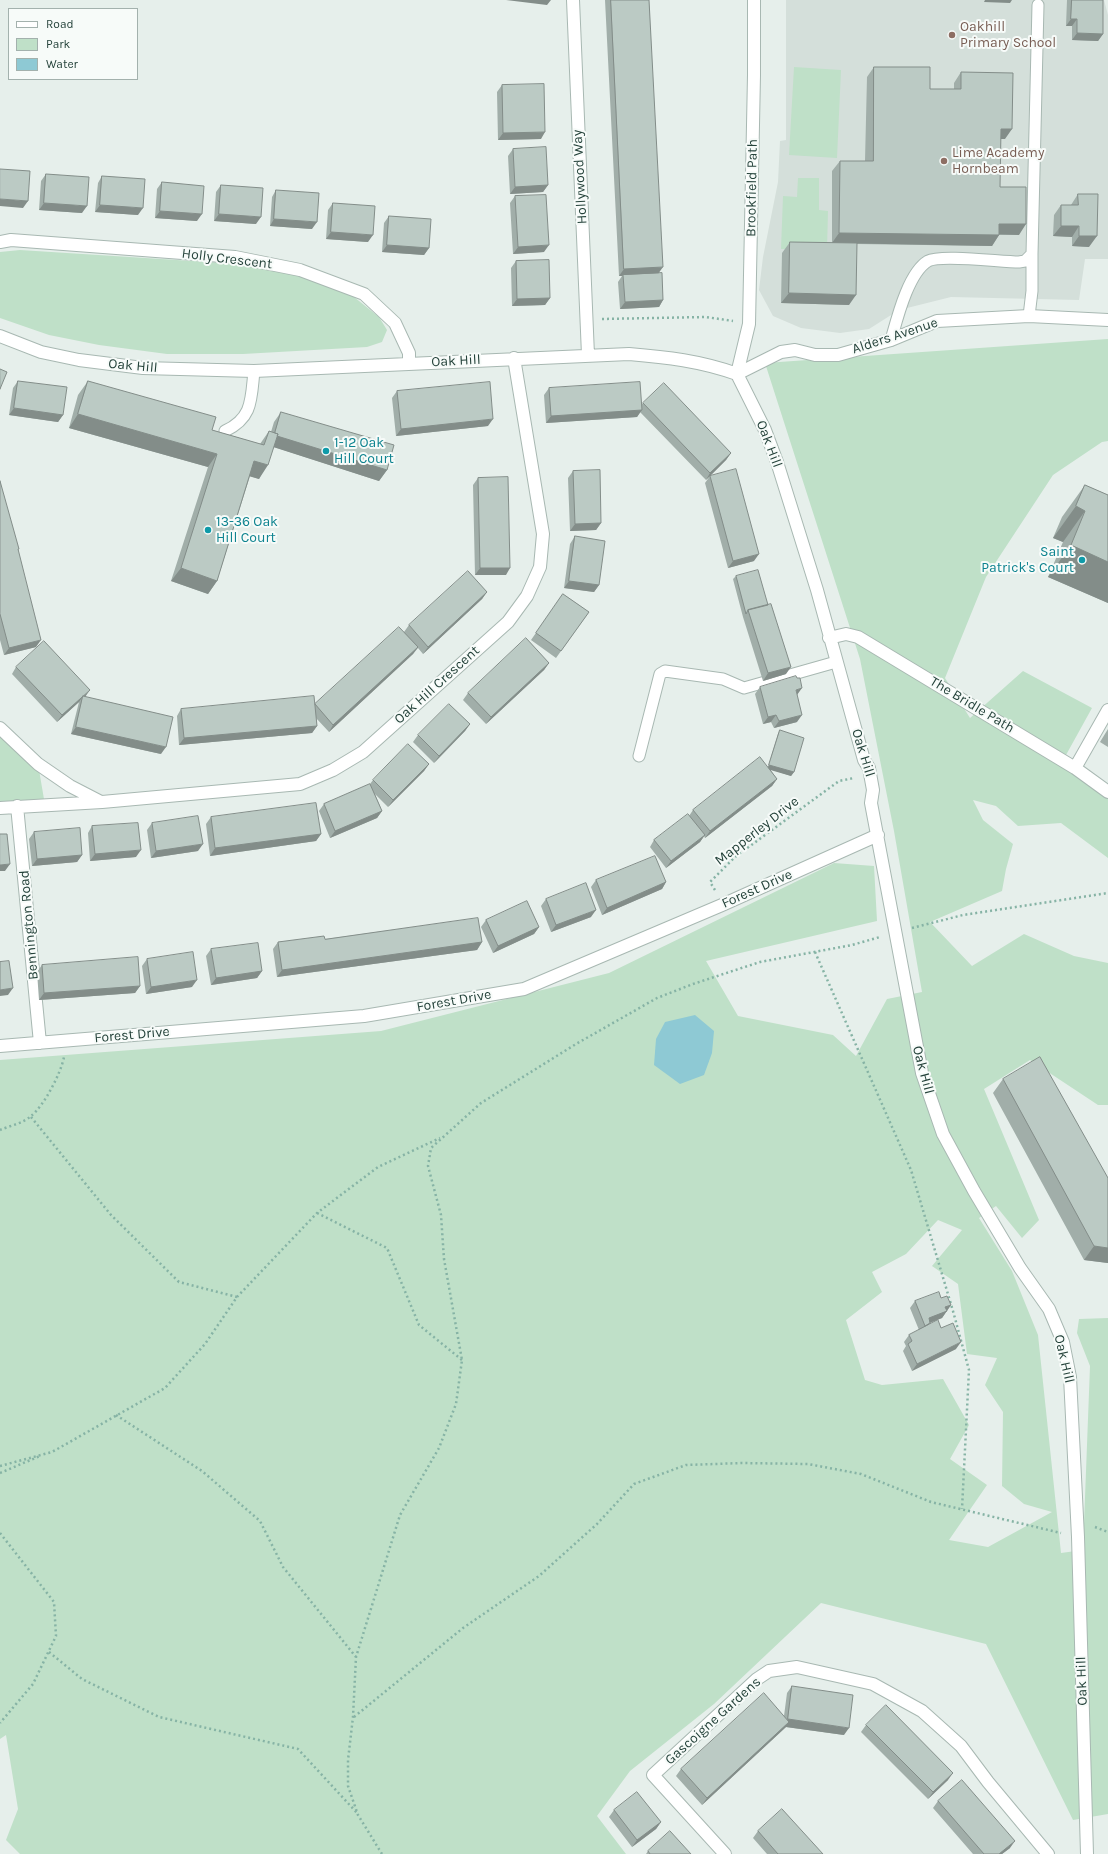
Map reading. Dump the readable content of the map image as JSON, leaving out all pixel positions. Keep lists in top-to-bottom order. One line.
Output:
{"streets":{"street":["Hollywood Way","Brookfield Path","Holly Crescent","Alders Avenue","Oak Hill","Oak Hill Crescent","The Bridle Path","Forest Drive","Bennington Road","Gascoigne Gardens"],"path":["Mapperley Drive"]},"crossings":[["Hollywood Way","Oak Hill"],["Brookfield Path","Alders Avenue"],["Brookfield Path","Oak Hill"],["Holly Crescent","Oak Hill"],["Alders Avenue","Oak Hill"],["Oak Hill","Oak Hill Crescent"],["Oak Hill","The Bridle Path"],["Oak Hill","Forest Drive"],["Oak Hill Crescent","Bennington Road"],["Mapperley Drive","Forest Drive"],["Forest Drive","Bennington Road"]],"places":["Oakhill Primary School","Lime Academy Hornbeam","1-12 Oak Hill Court","13-36 Oak Hill Court","Saint Patrick's Court"],"legend":["Road","Park","Water"]}
